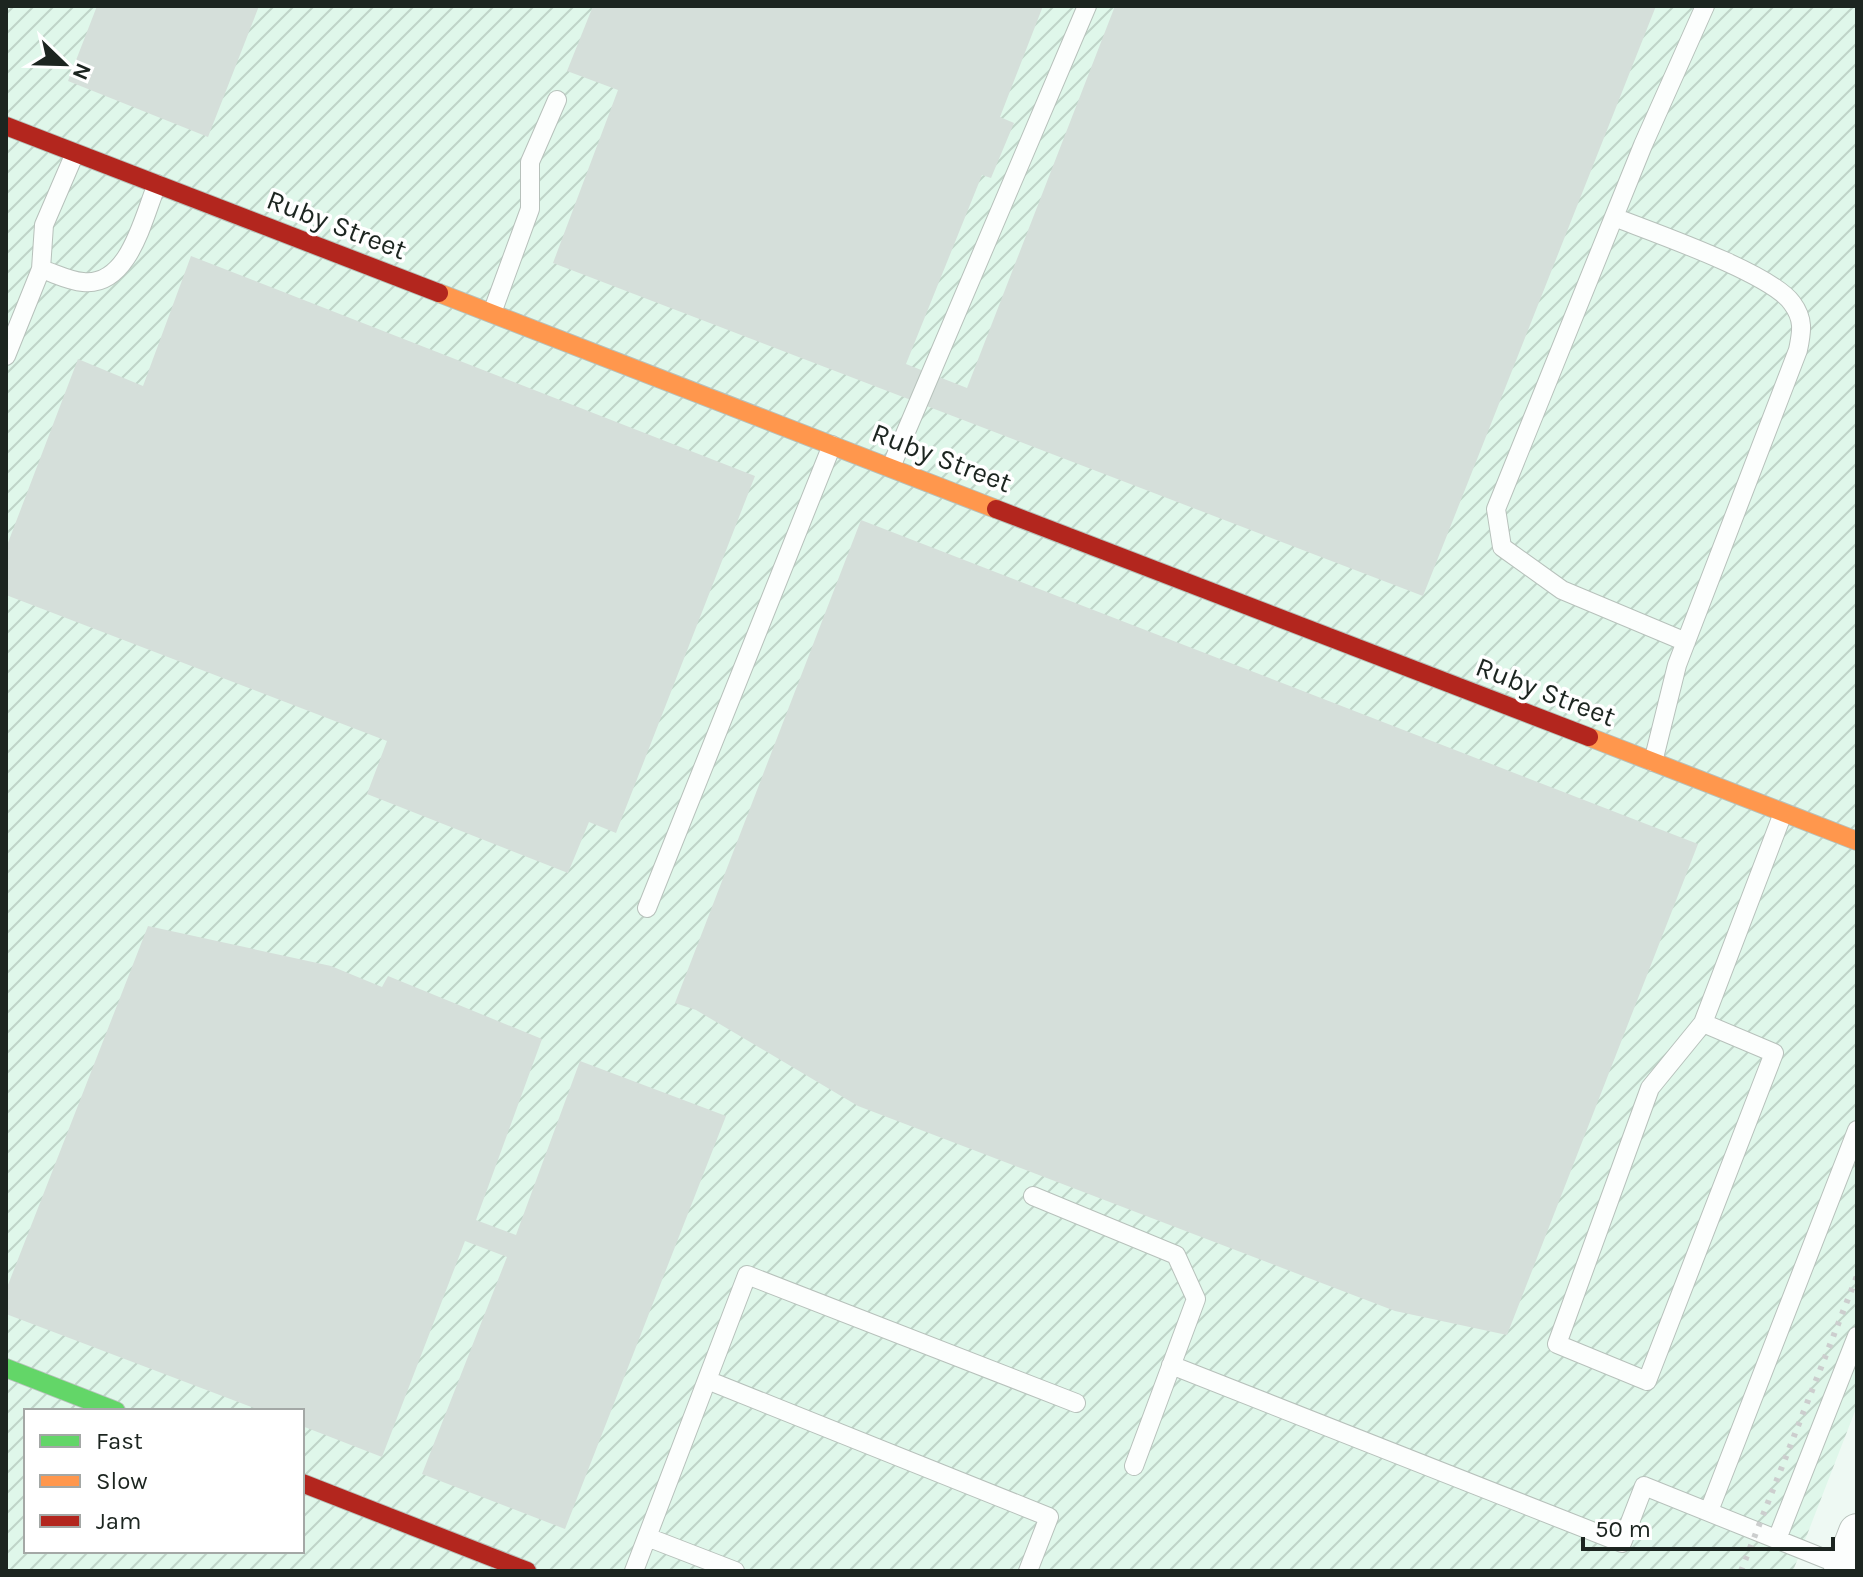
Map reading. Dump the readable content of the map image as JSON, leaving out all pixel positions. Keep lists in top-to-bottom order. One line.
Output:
{"streets":{"street":["Ruby Street"]},"legend":["Fast","Slow","Jam"],"scale_bar":"50 m","north":"bottom right"}
